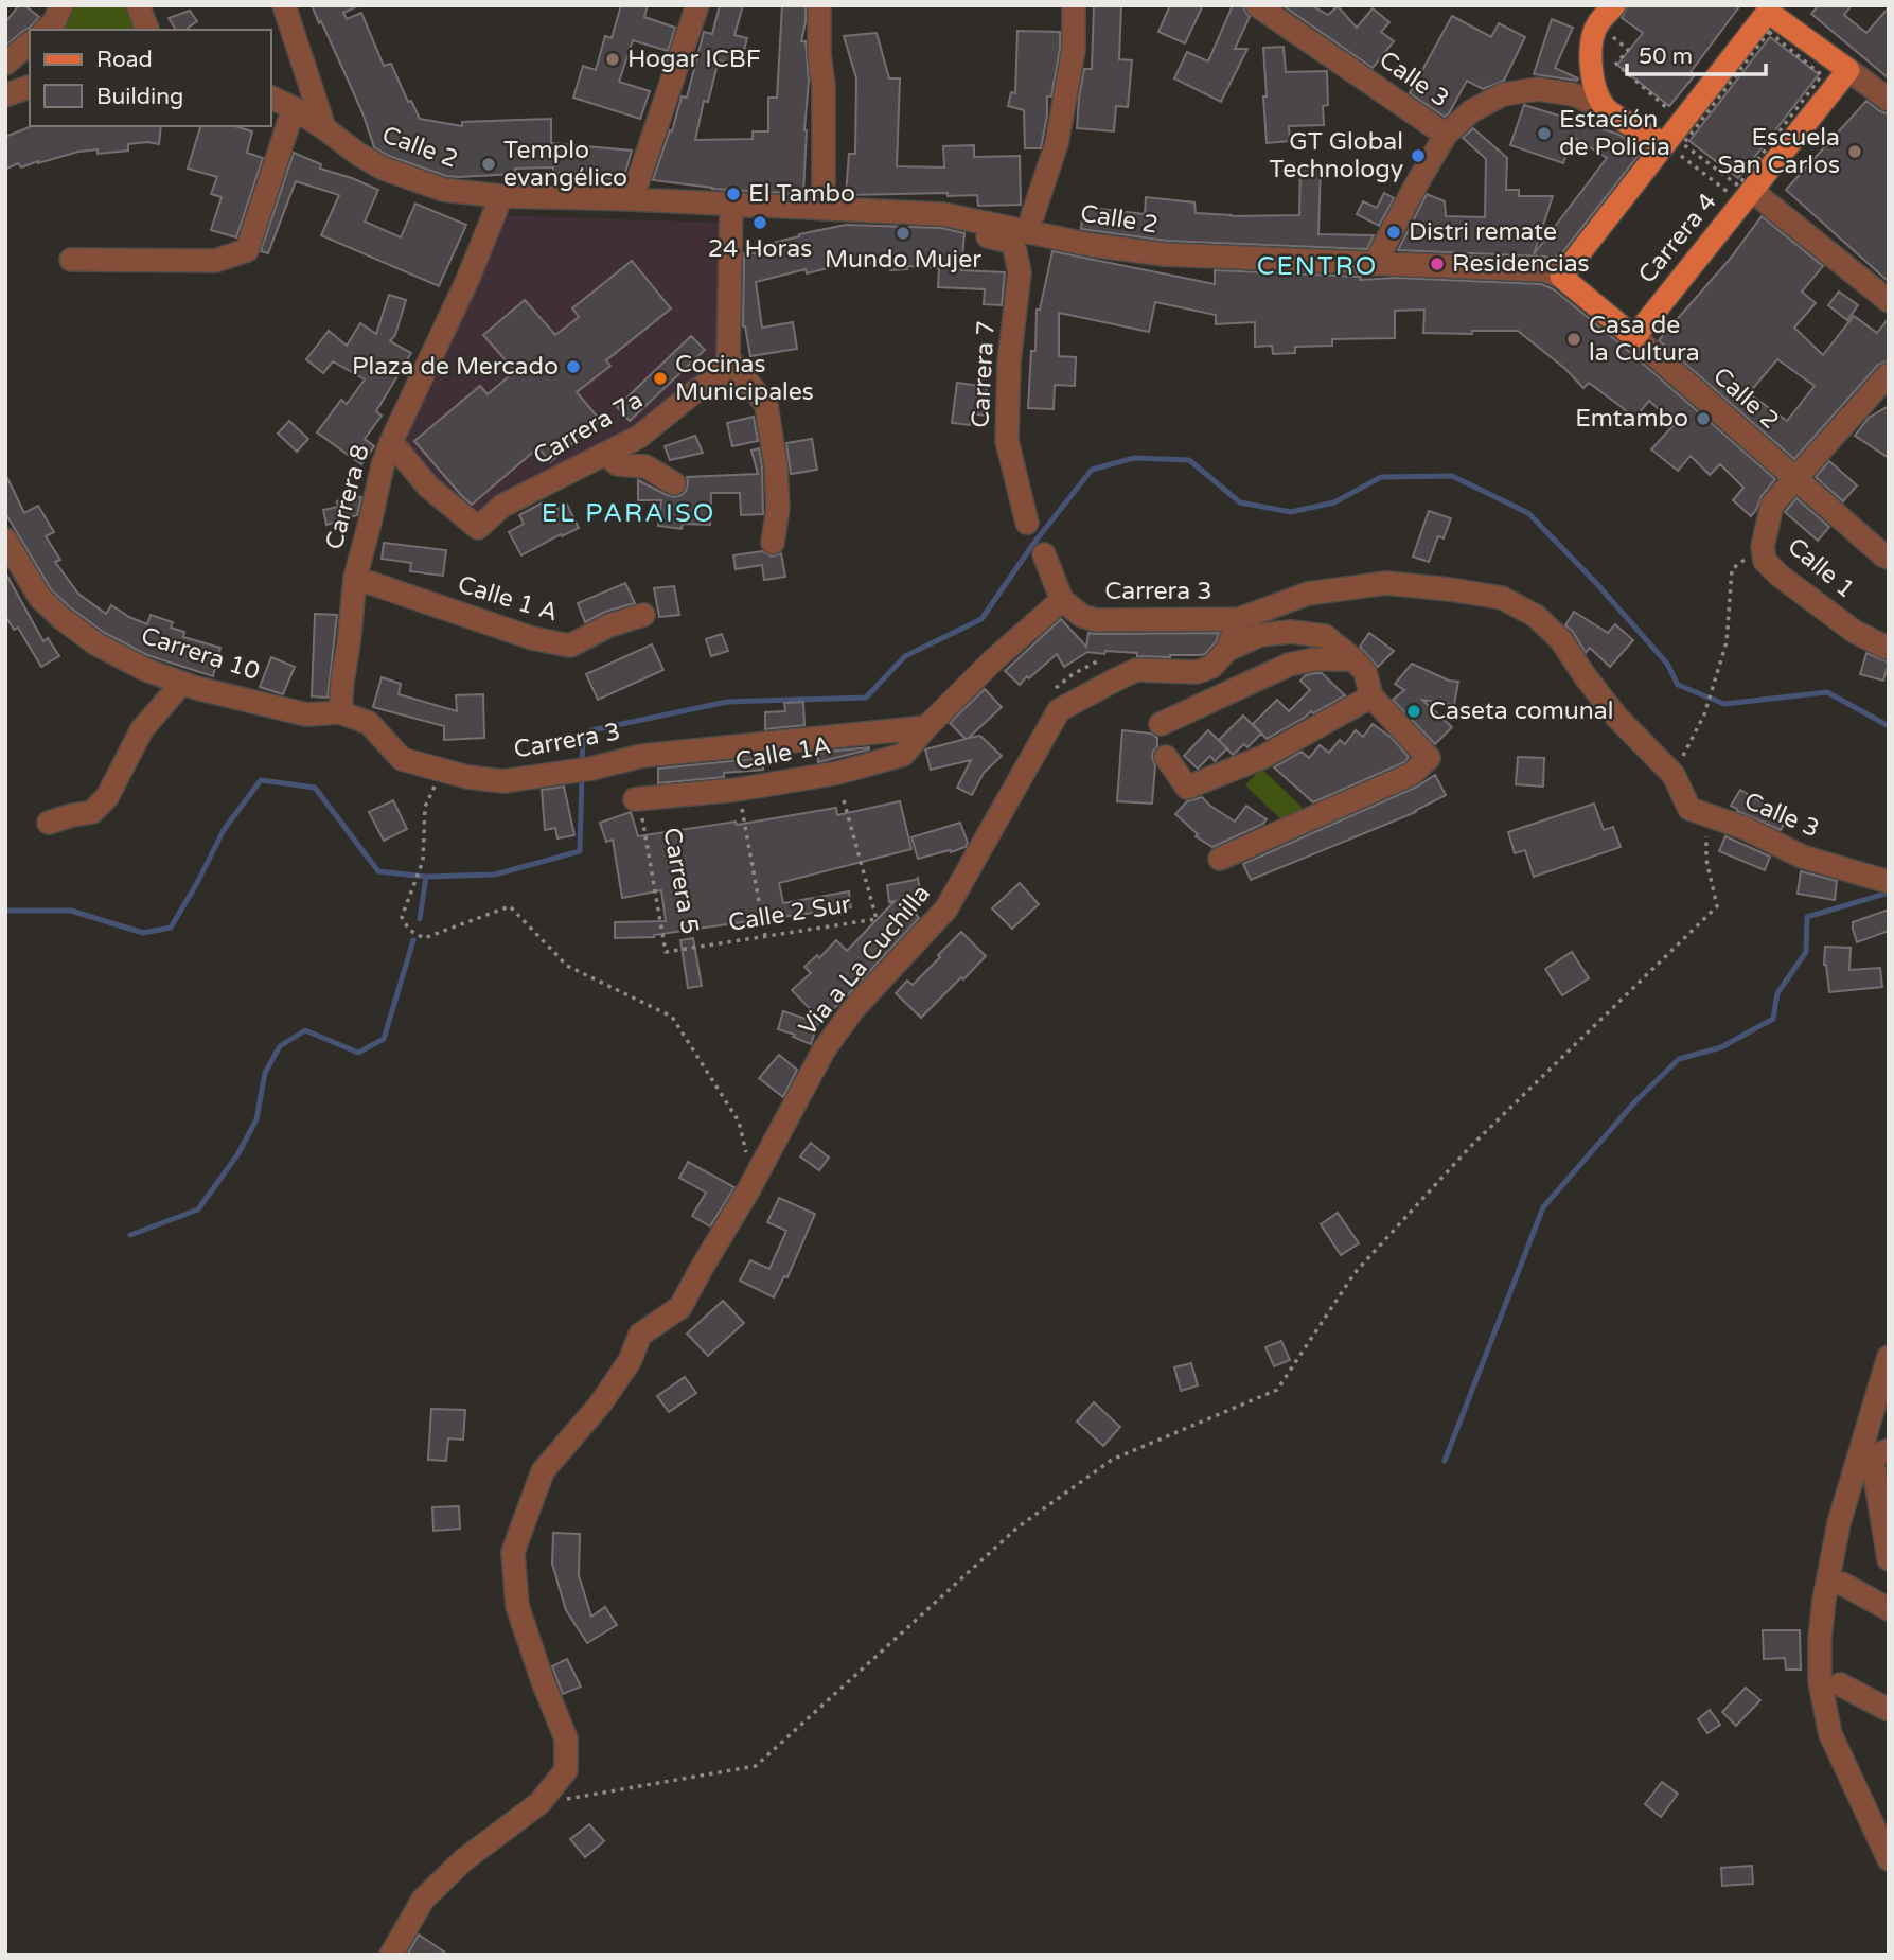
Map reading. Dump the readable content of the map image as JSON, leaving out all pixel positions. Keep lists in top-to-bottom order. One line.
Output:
{"streets":{"main road":["Calle 3","Calle 2","Carrera 4"],"street":["Carrera 7","Carrera 7a","Carrera 8","Calle 1","Carrera 3","Calle 1 A","Carrera 10","Calle 1A","Via a La Cuchilla"],"path":["Carrera 5","Calle 2 Sur"]},"crossings":[["Calle 3","Carrera 3"],["Calle 2","Carrera 4"],["Calle 2","Carrera 8"],["Carrera 7a","Carrera 8"],["Carrera 8","Calle 1 A"],["Carrera 8","Carrera 10"],["Carrera 3","Calle 1A"],["Calle 1A","Carrera 5"],["Carrera 5","Calle 2 Sur"]],"districts":["CENTRO","EL PARAISO"],"places":["Hogar ICBF","Estación de Policia","Escuela San Carlos","GT Global Technology","Templo evangélico","El Tambo","24 Horas","Distri remate","Mundo Mujer","Residencias","Casa de la Cultura","Plaza de Mercado","Cocinas Municipales","Emtambo","Caseta comunal"],"legend":["Road","Building"],"scale_bar":"50 m"}
